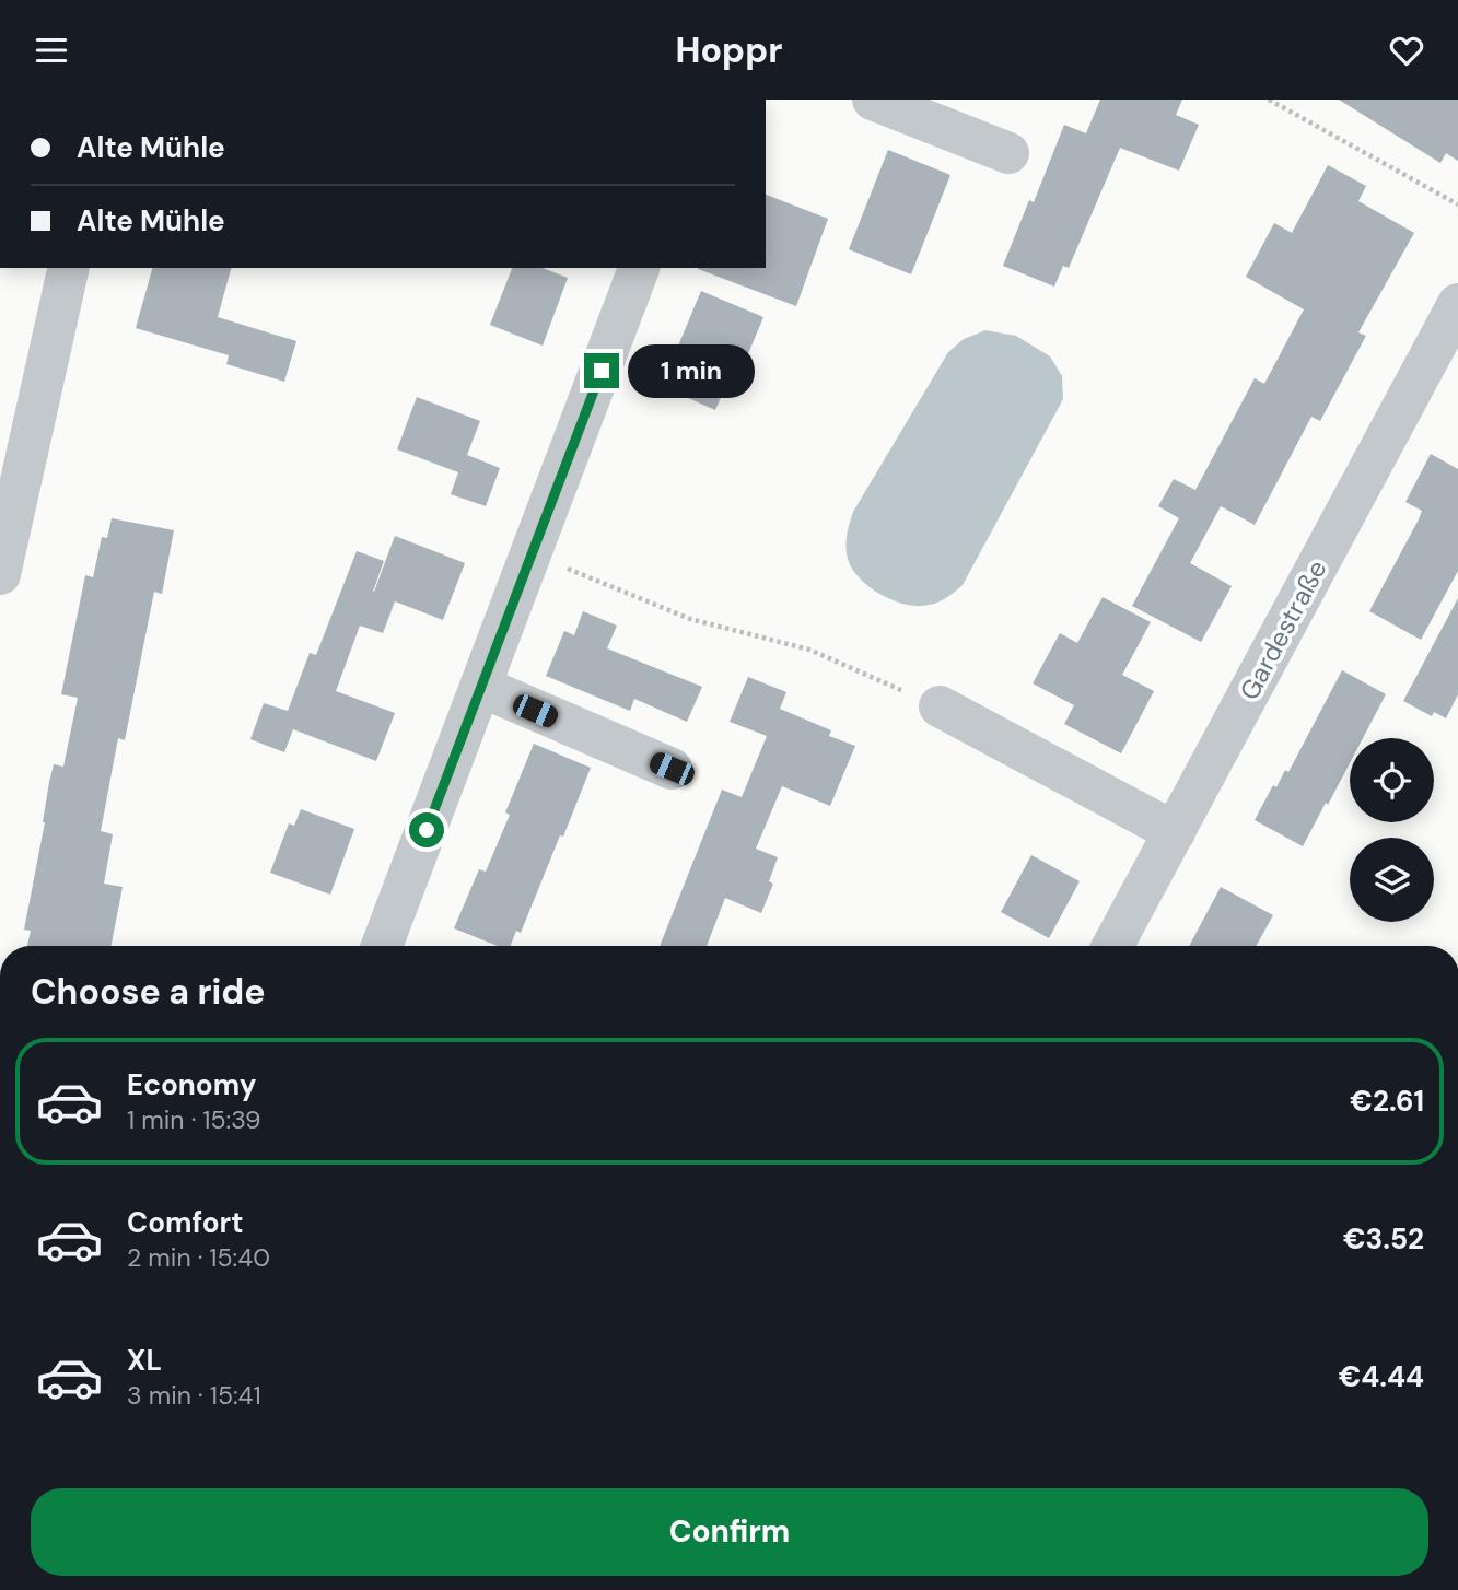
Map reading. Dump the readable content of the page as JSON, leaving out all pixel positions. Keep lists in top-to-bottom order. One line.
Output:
{"streets":{"street":["Gardestraße"]},"page":{"header":"Hoppr","banner":["Alte Mühle","Alte Mühle"],"bubble":"1 min","heading":"Choose a ride","list":[{"name":"Economy","note":"1 min · 15:39","value":"€2.61"},{"name":"Comfort","note":"2 min · 15:40","value":"€3.52"},{"name":"XL","note":"3 min · 15:41","value":"€4.44"}],"buttons":"Confirm"}}
